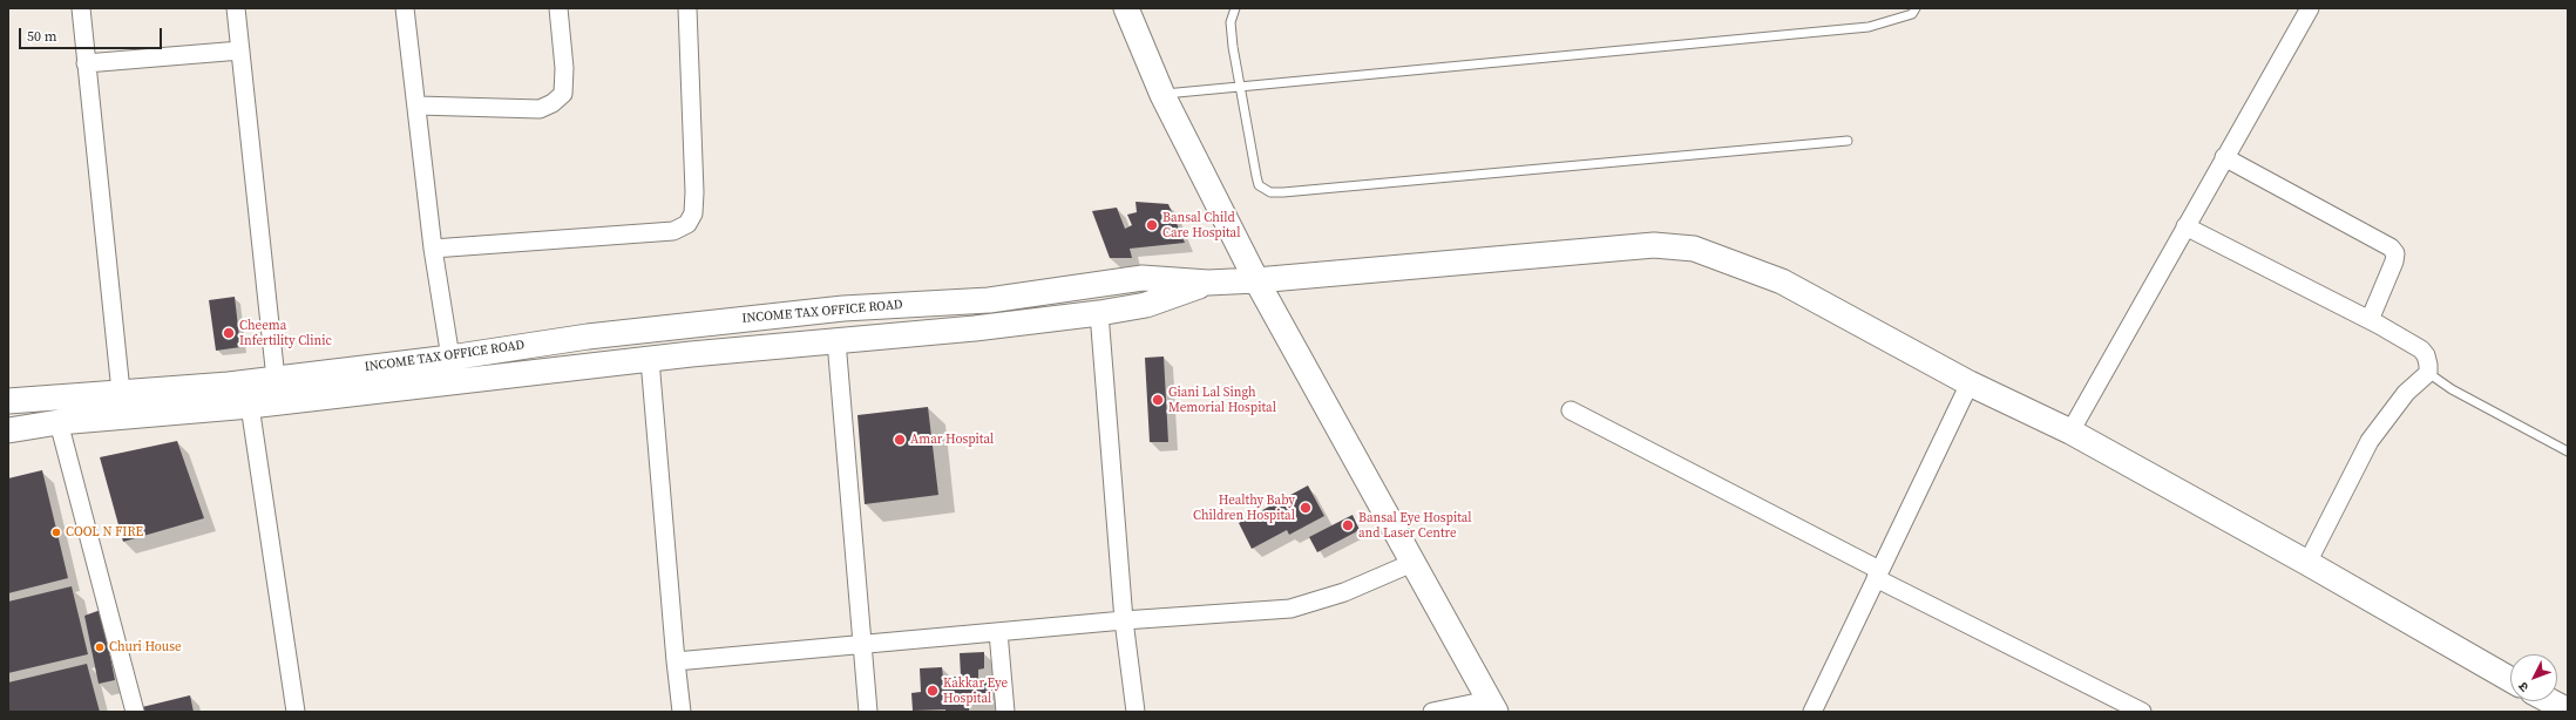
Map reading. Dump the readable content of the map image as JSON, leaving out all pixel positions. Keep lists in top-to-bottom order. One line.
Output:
{"streets":{"main road":["INCOME TAX OFFICE ROAD"]},"places":["Bansal Child Care Hospital","Cheema Infertility Clinic","Giani Lal Singh Memorial Hospital","Amar Hospital","Healthy Baby Children Hospital","Bansal Eye Hospital and Laser Centre","COOL N FIRE","Churi House","Kakkar Eye Hospital"],"scale_bar":"50 m","north":"bottom left"}
